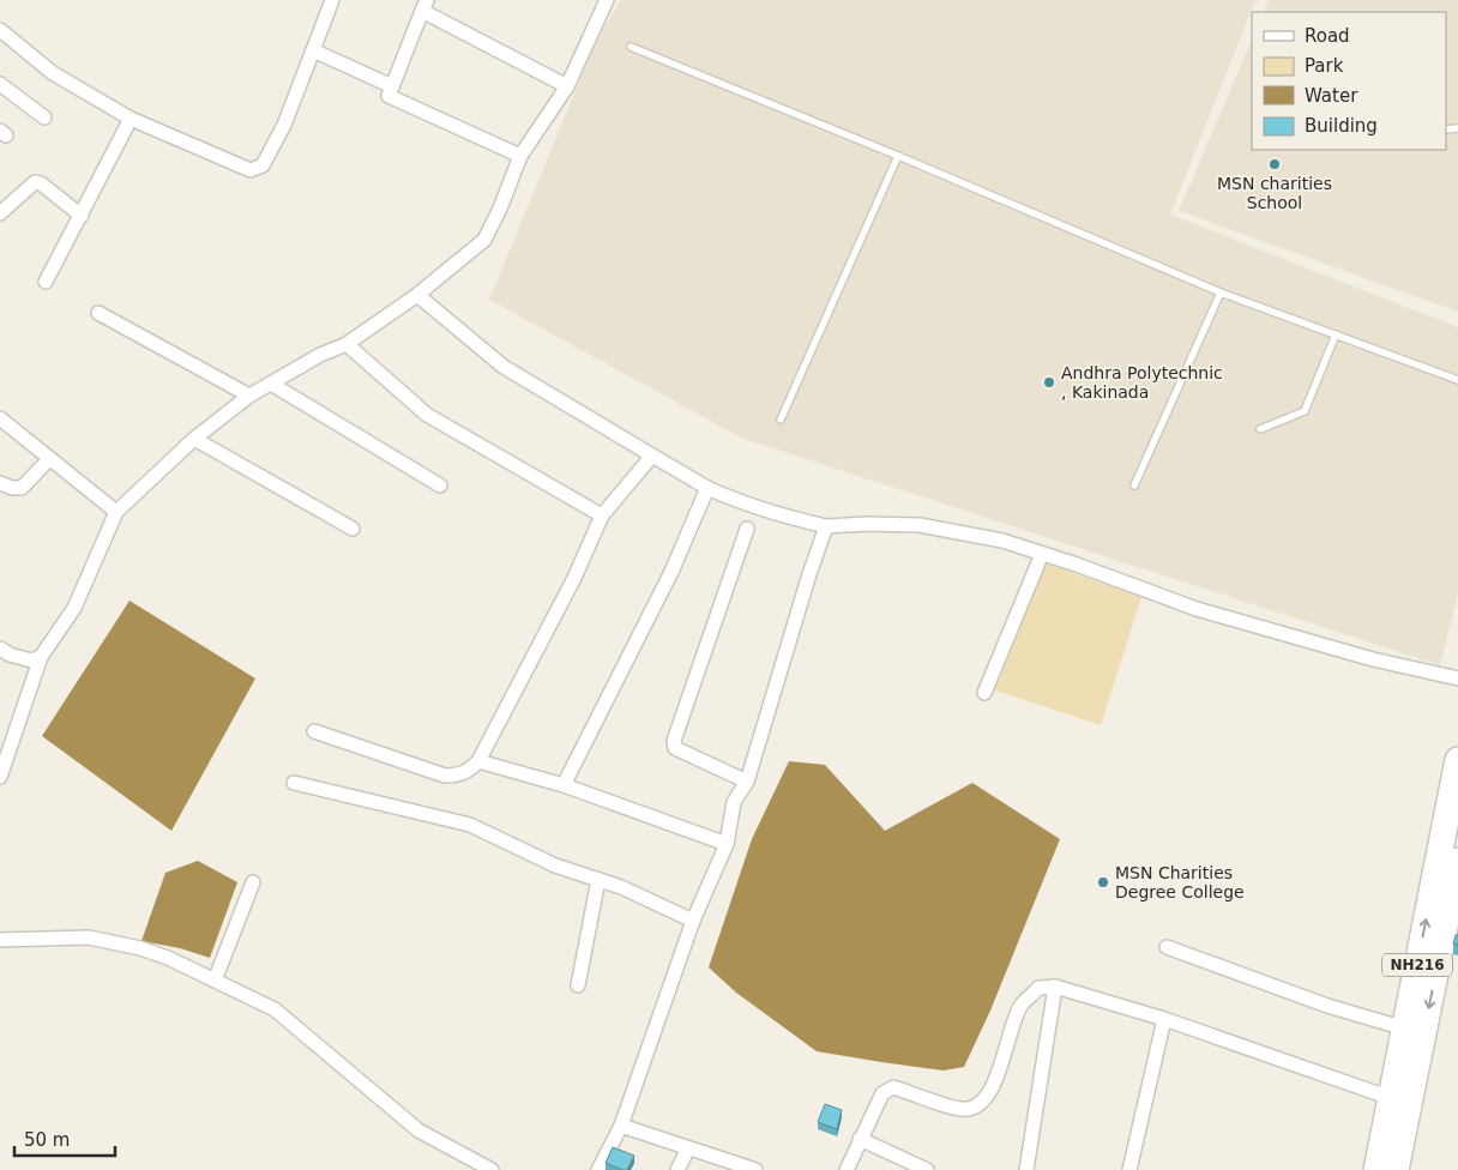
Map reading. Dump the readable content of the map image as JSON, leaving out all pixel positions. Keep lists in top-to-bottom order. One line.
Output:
{"streets":{"highway":["NH216"]},"places":["MSN charities School","Andhra Polytechnic , Kakinada","MSN Charities Degree College"],"legend":["Road","Park","Water","Building"],"scale_bar":"50 m"}
